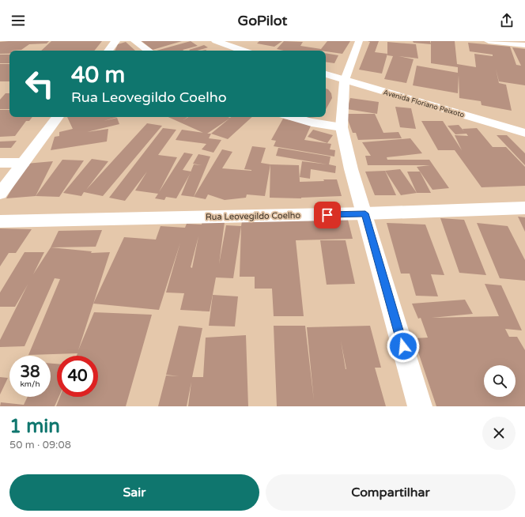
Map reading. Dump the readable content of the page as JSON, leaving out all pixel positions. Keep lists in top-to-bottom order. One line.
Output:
{"streets":{"street":["Avenida Floriano Peixoto","Rua Leovegildo Coelho"]},"page":{"header":"GoPilot","turn":["40 m","Rua Leovegildo Coelho"],"speed":"38 km/h","limit":"40","heading":["1 min","50 m · 09:08"],"buttons":["Sair","Compartilhar"]}}
